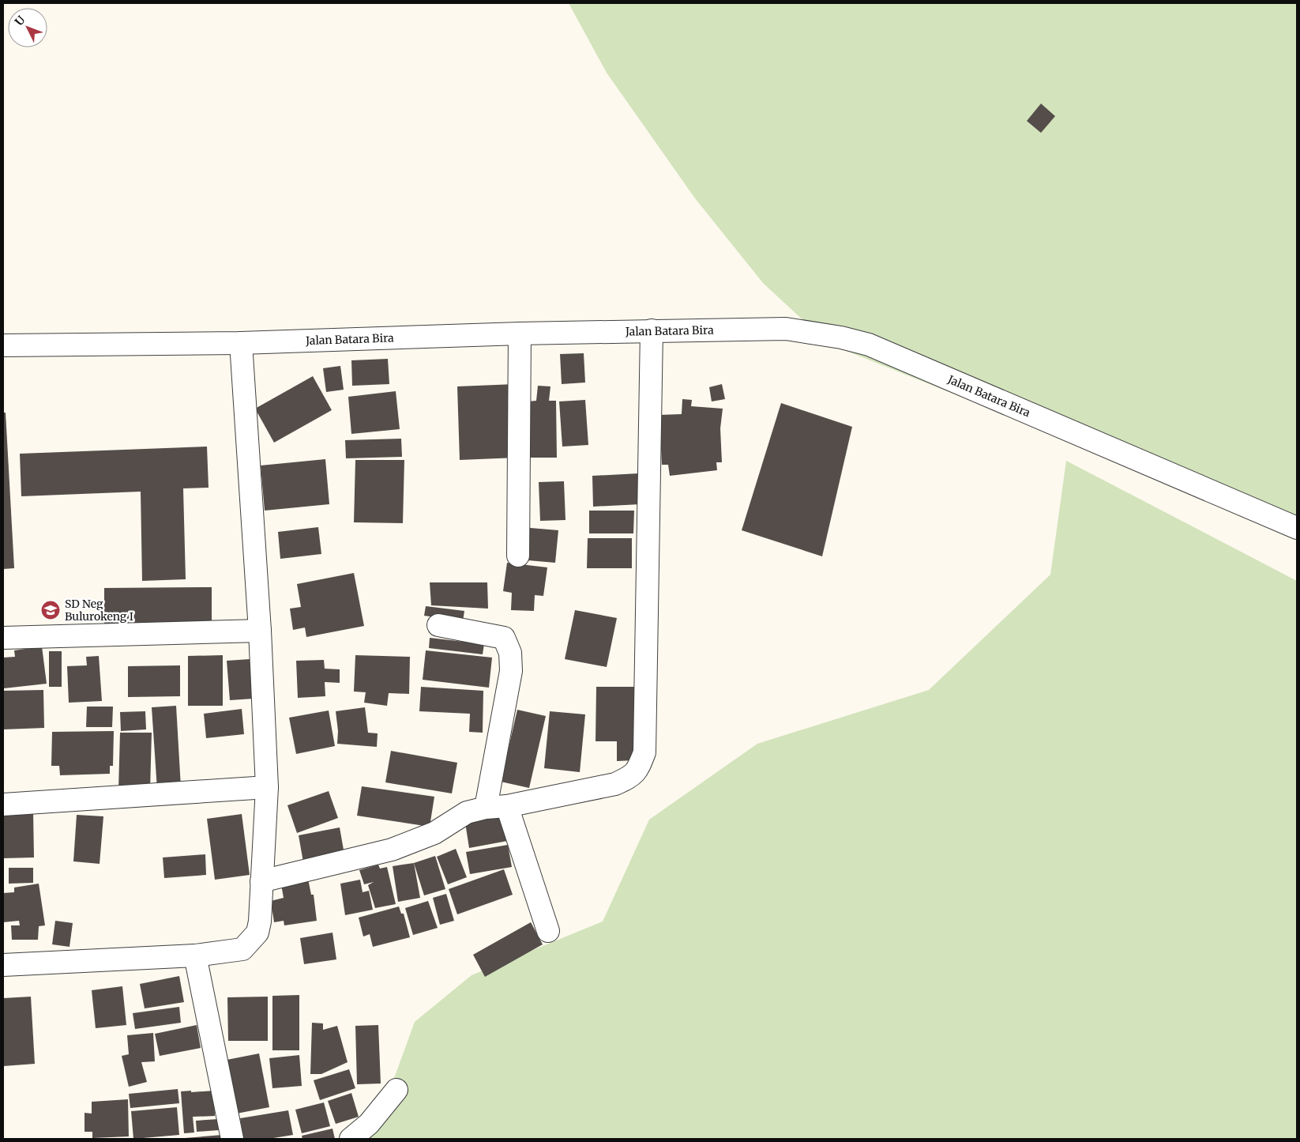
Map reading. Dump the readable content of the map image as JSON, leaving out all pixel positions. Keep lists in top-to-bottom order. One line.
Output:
{"streets":{"street":["Jalan Batara Bira"]},"places":{"school or university":["SD Neg Bulurokeng I"]},"north":"top left"}
